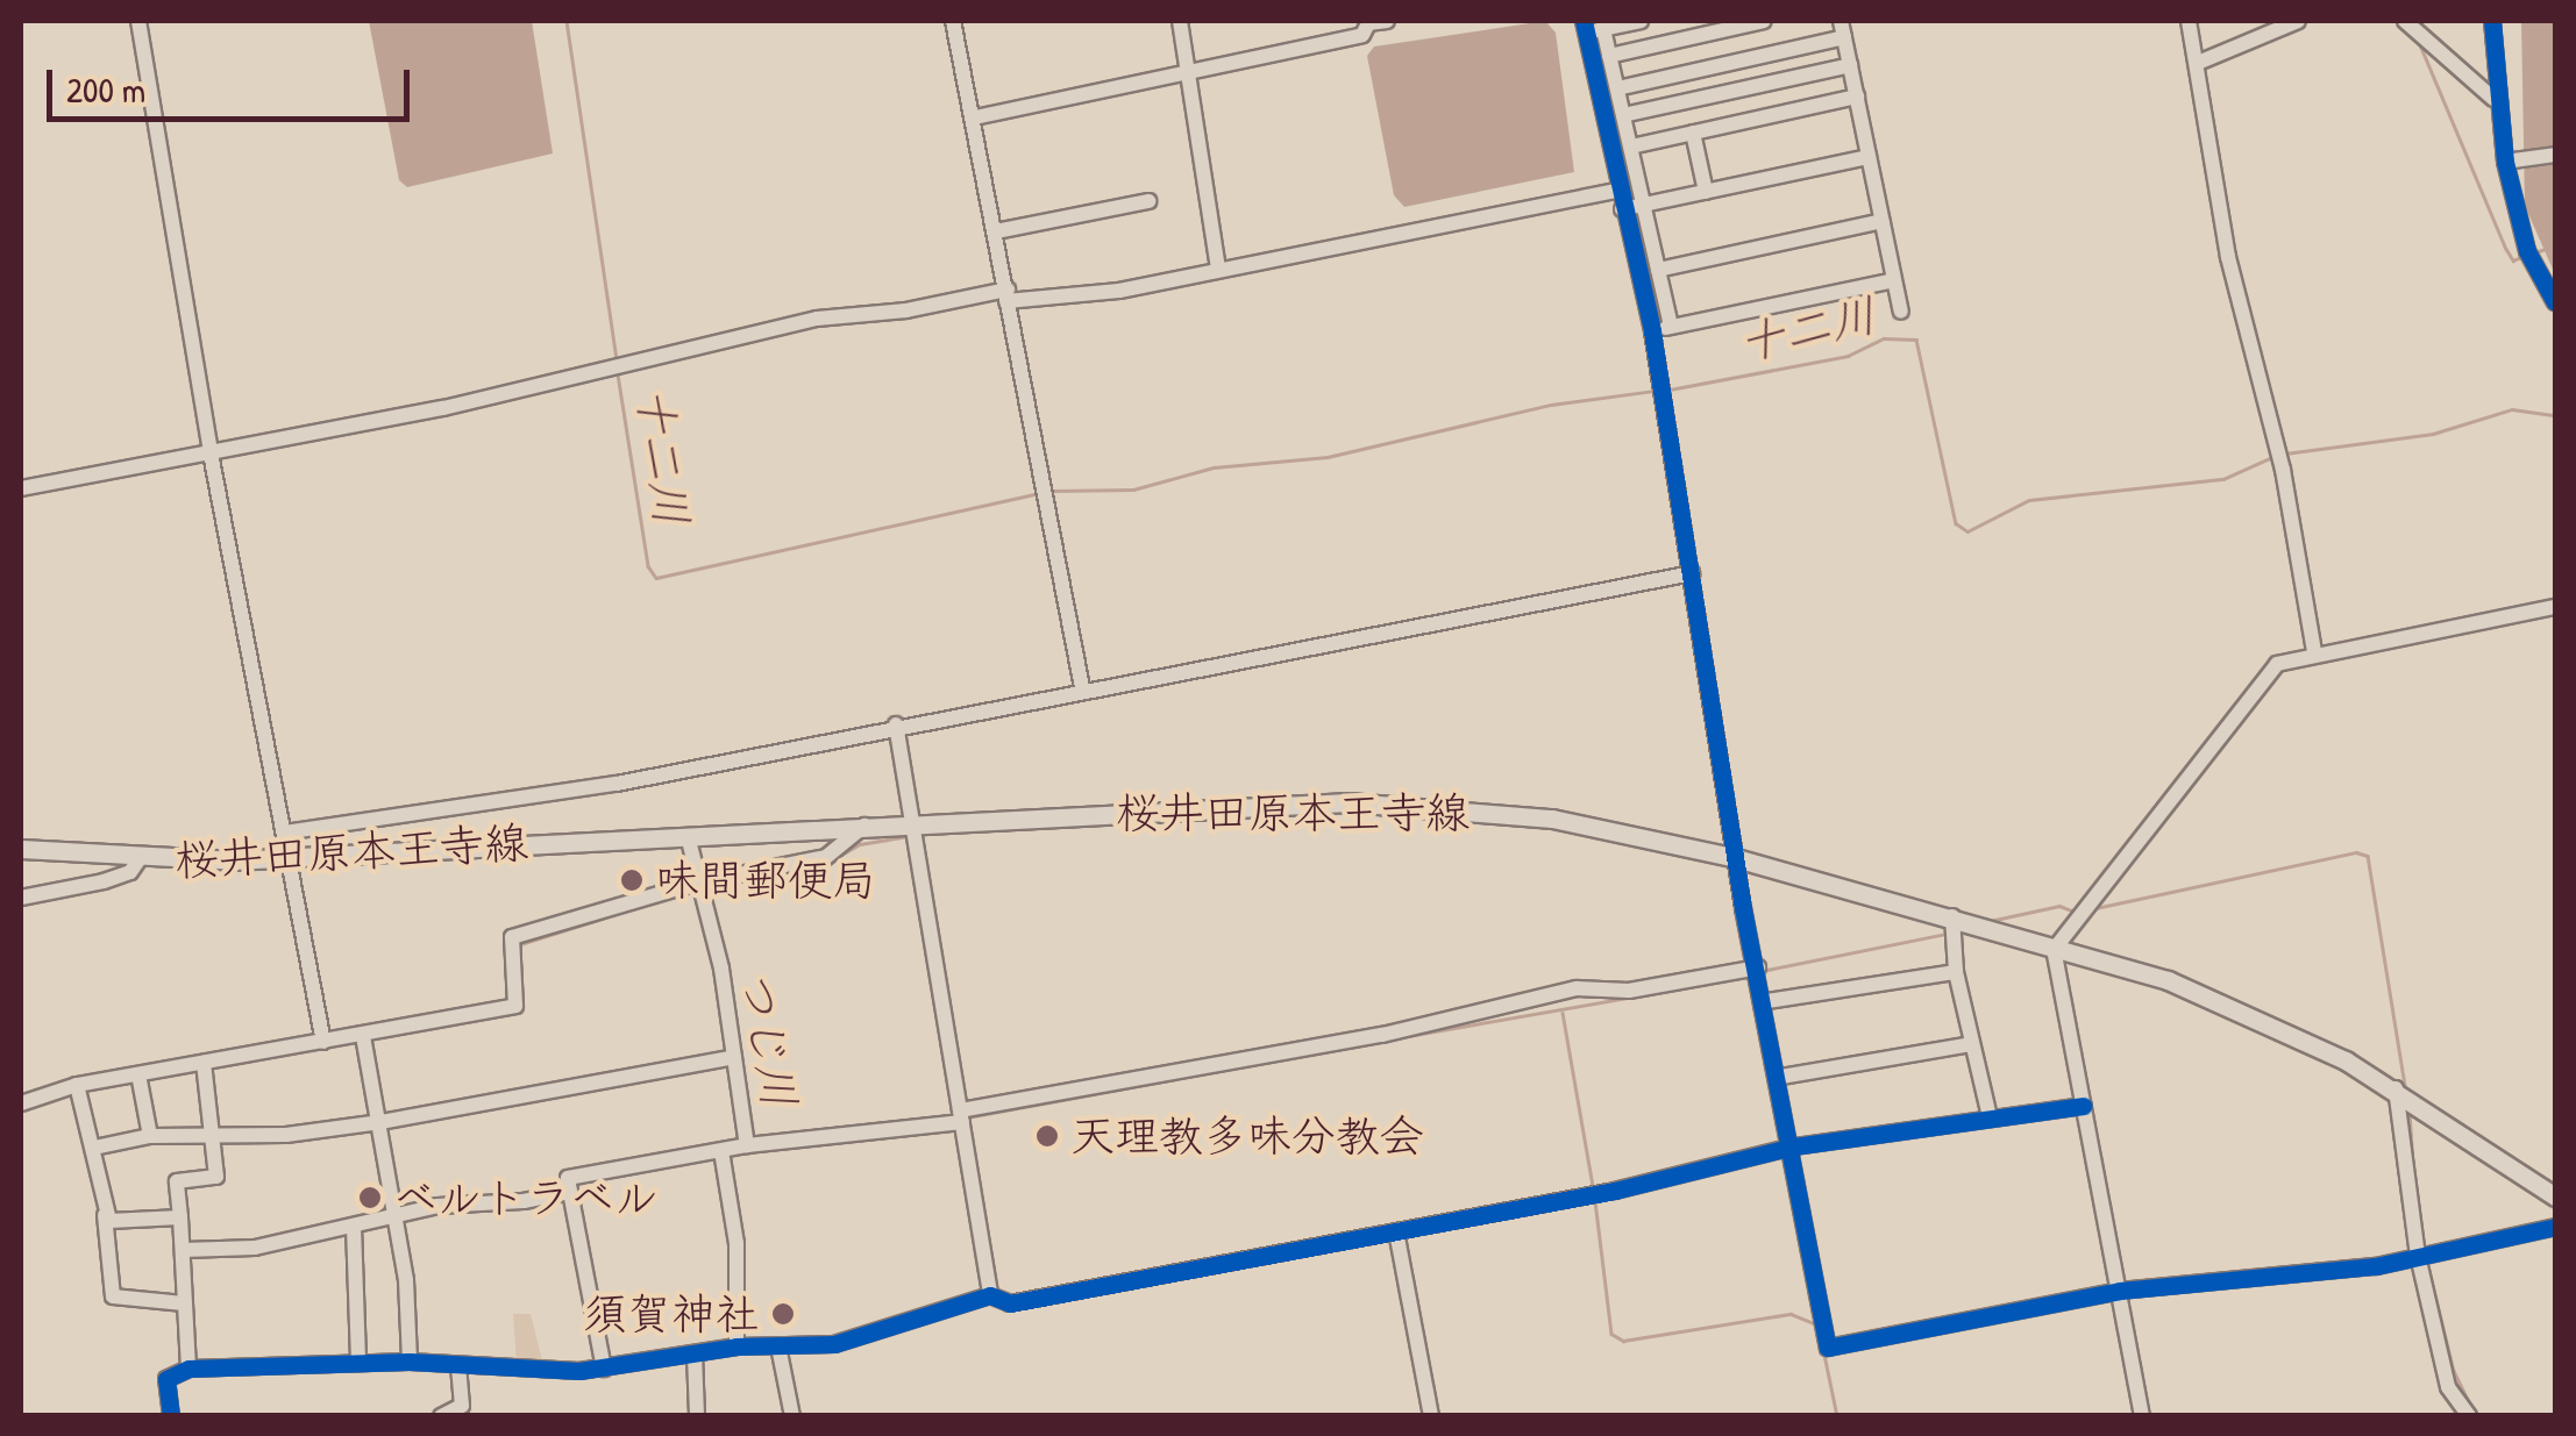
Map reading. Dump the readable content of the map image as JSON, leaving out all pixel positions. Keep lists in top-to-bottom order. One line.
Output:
{"streets":{"main road":["桜井田原本王寺線"]},"water":["十二川","つじ川"],"places":["味間郵便局","天理教多味分教会","ベルトラベル","須賀神社"],"scale_bar":"200 m"}
